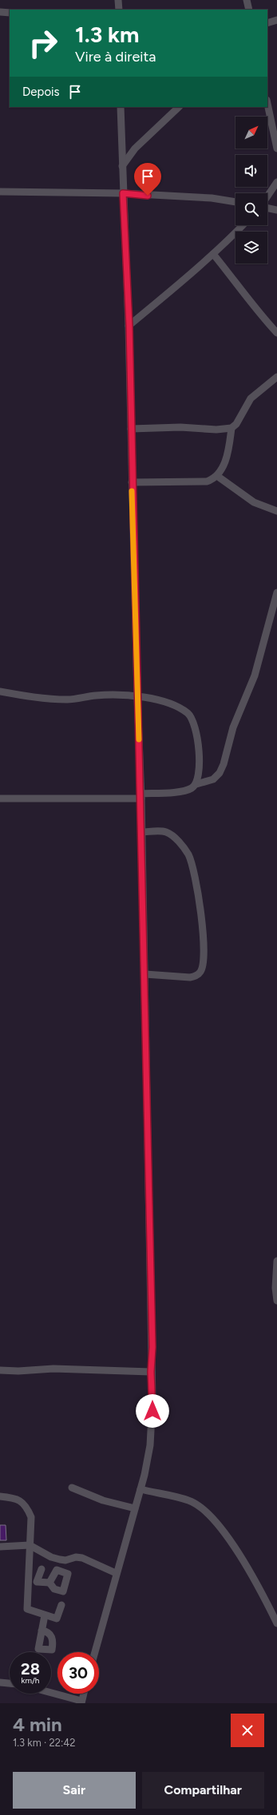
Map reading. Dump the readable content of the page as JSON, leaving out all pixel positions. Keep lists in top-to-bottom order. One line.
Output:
{"north":"top right","page":{"turn":["1.3 km","Vire à direita"],"then":"Depois","speed":"28 km/h","limit":"30","heading":["4 min","1.3 km · 22:42"],"buttons":["Sair","Compartilhar"]}}
